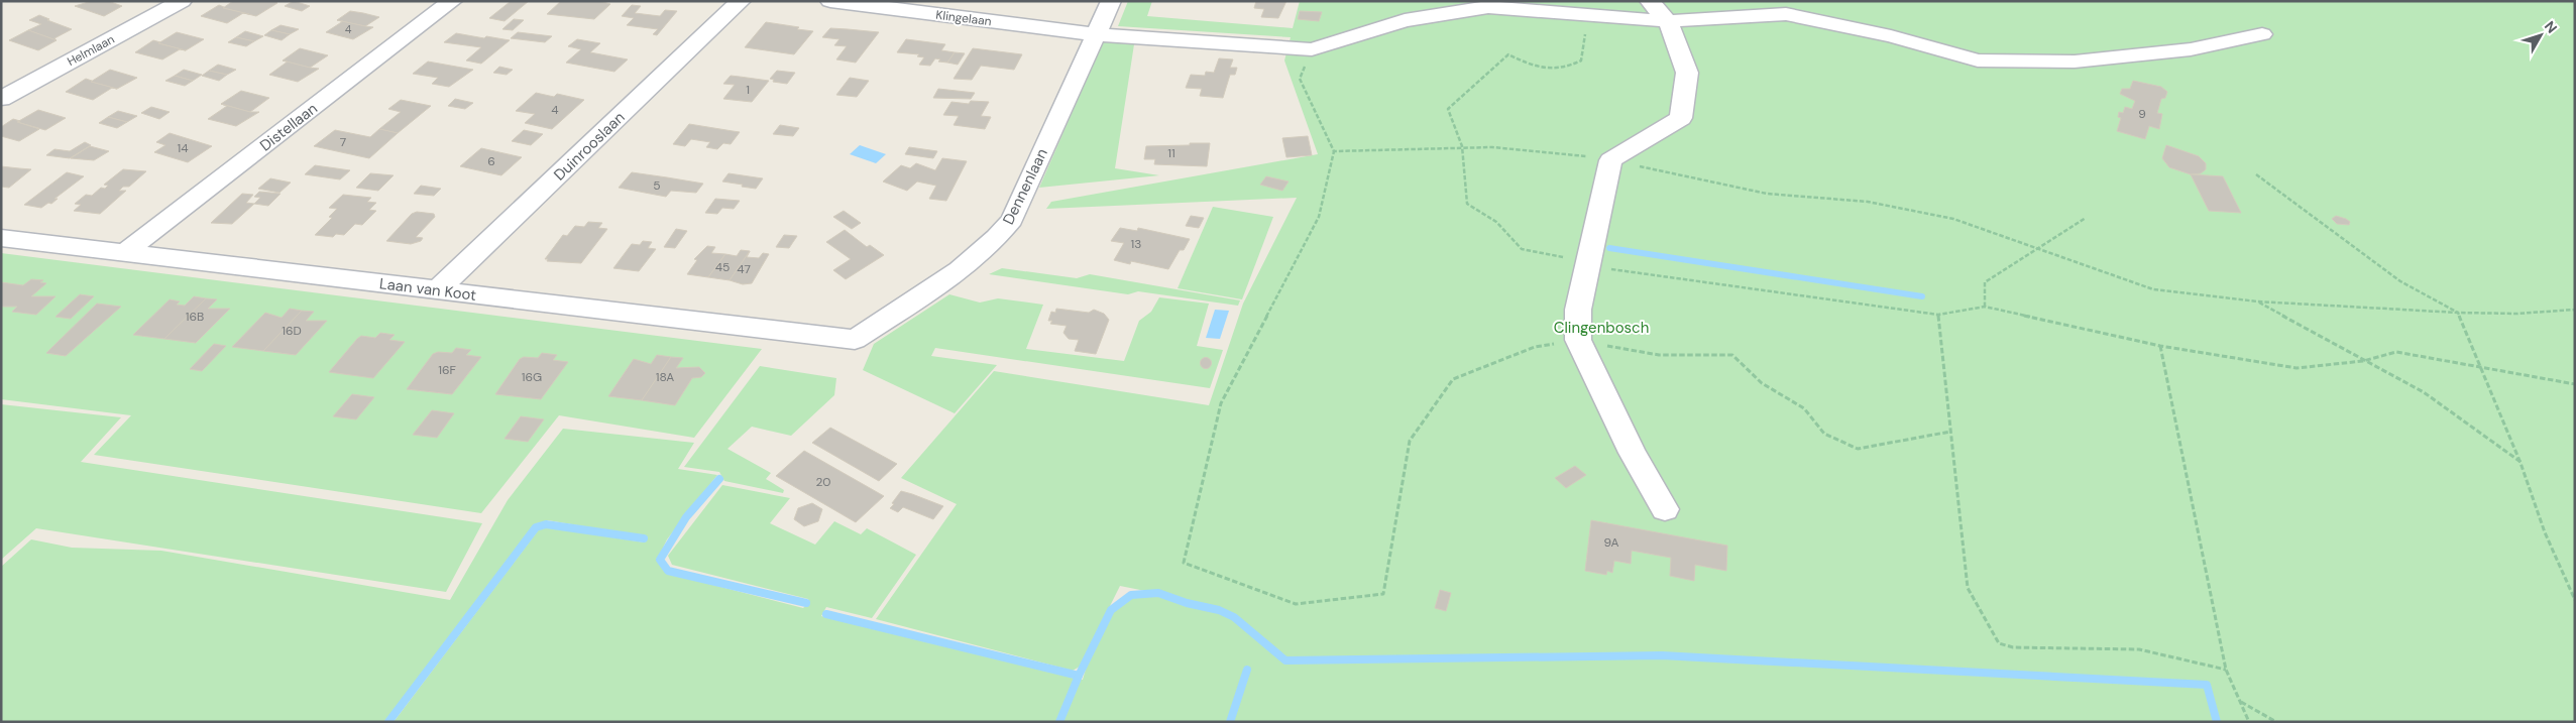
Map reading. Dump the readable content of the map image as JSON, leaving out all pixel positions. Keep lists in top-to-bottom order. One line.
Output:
{"streets":{"street":["Klingelaan","Helmlaan","Distellaan","Duinrooslaan","Dennenlaan","Laan van Koot"]},"crossings":[["Klingelaan","Dennenlaan"],["Distellaan","Laan van Koot"],["Duinrooslaan","Laan van Koot"],["Dennenlaan","Laan van Koot"]],"parks":["Clingenbosch"],"house_numbers":["4","1","4","9","7","14","11","6","5","13","45","47","16B","16D","16F","16G","18A","20","9A"],"north":"top right"}
